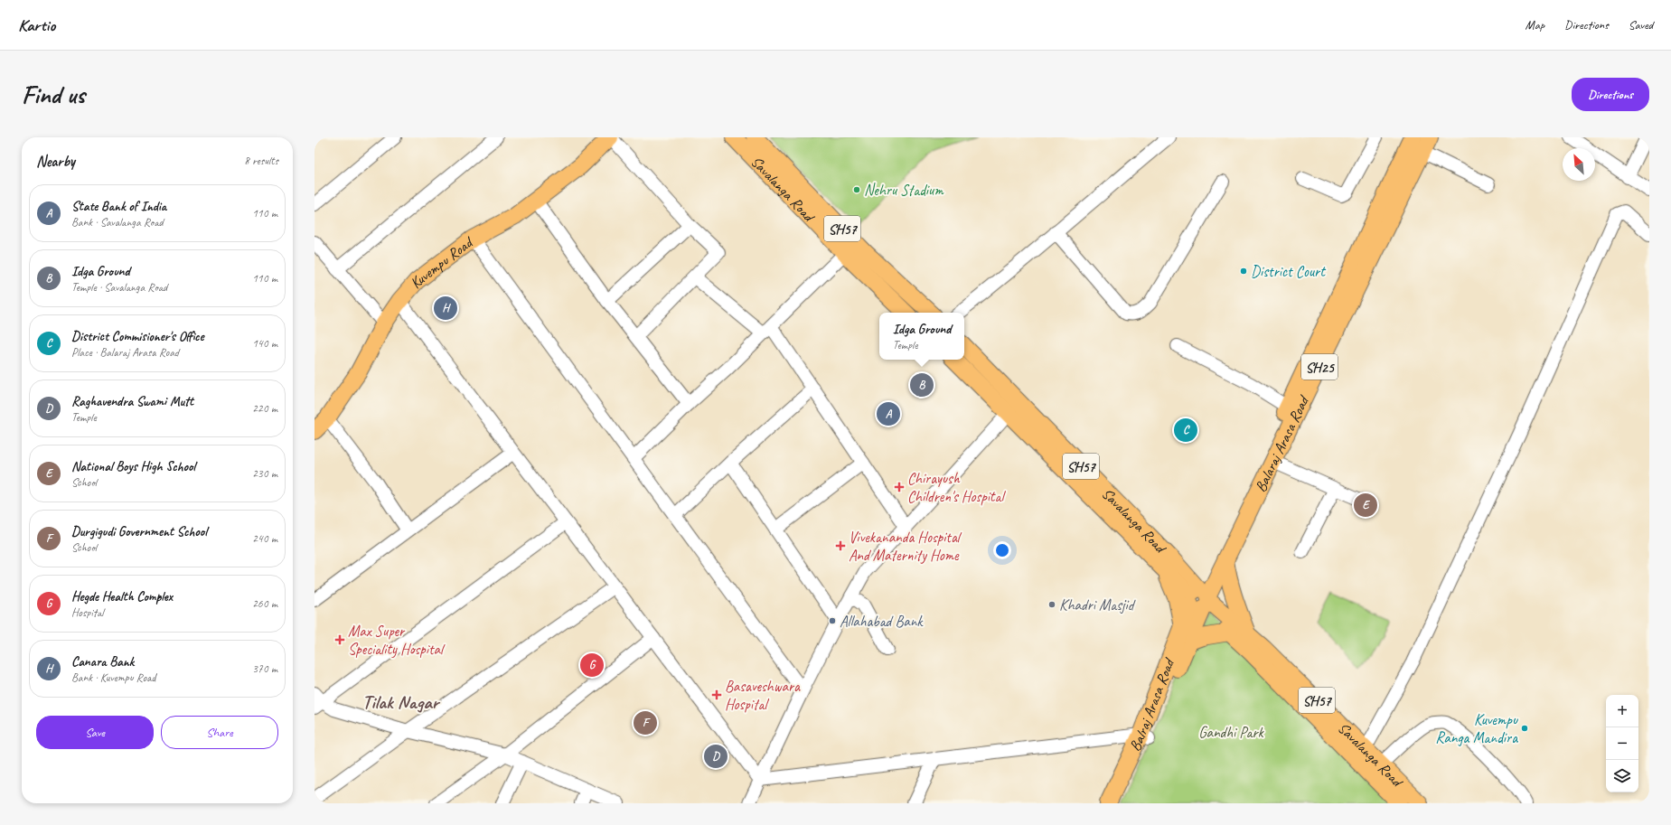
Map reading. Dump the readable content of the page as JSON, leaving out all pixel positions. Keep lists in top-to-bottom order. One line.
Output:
{"streets":{"main road":["Savalanga Road","SH57","Kuvempu Road","SH25","Balaraj Arasa Road","Balraj Arasa Road"]},"crossings":[["Savalanga Road","Balaraj Arasa Road"],["Savalanga Road","Balraj Arasa Road"],["Balaraj Arasa Road","Balraj Arasa Road"]],"districts":["Tilak Nagar"],"parks":["Gandhi Park"],"places":{"other":["Nehru Stadium","District Court","Khadri Masjid","Allahabad Bank","Kuvempu Ranga Mandira"],"health":["Chirayush Children's Hospital","Vivekananda Hospital And Maternity Home","Max Super Speciality Hospital","Basaveshwara Hospital"]},"north":"top left","page":{"header":"Kartio","nav":["Map","Directions","Saved"],"buttons":["Directions",["Save","Share"]],"title":"Find us","heading":["Nearby","8 results"],"list":[{"mark":"A","name":"State Bank of India","note":"Bank · Savalanga Road","value":"110 m"},{"mark":"B","name":"Idga Ground","note":"Temple · Savalanga Road","value":"110 m"},{"mark":"C","name":"District Commisioner's Office","note":"Place · Balaraj Arasa Road","value":"140 m"},{"mark":"D","name":"Raghavendra Swami Mutt","note":"Temple","value":"220 m"},{"mark":"E","name":"National Boys High School","note":"School","value":"230 m"},{"mark":"F","name":"Durgigudi Government School","note":"School","value":"240 m"},{"mark":"G","name":"Hegde Health Complex","note":"Hospital","value":"260 m"},{"mark":"H","name":"Canara Bank","note":"Bank · Kuvempu Road","value":"370 m"}],"pins":["H","B","A","C","E","G","F","D"],"popup":["Idga Ground","Temple"],"map_buttons":["+","−"]}}
